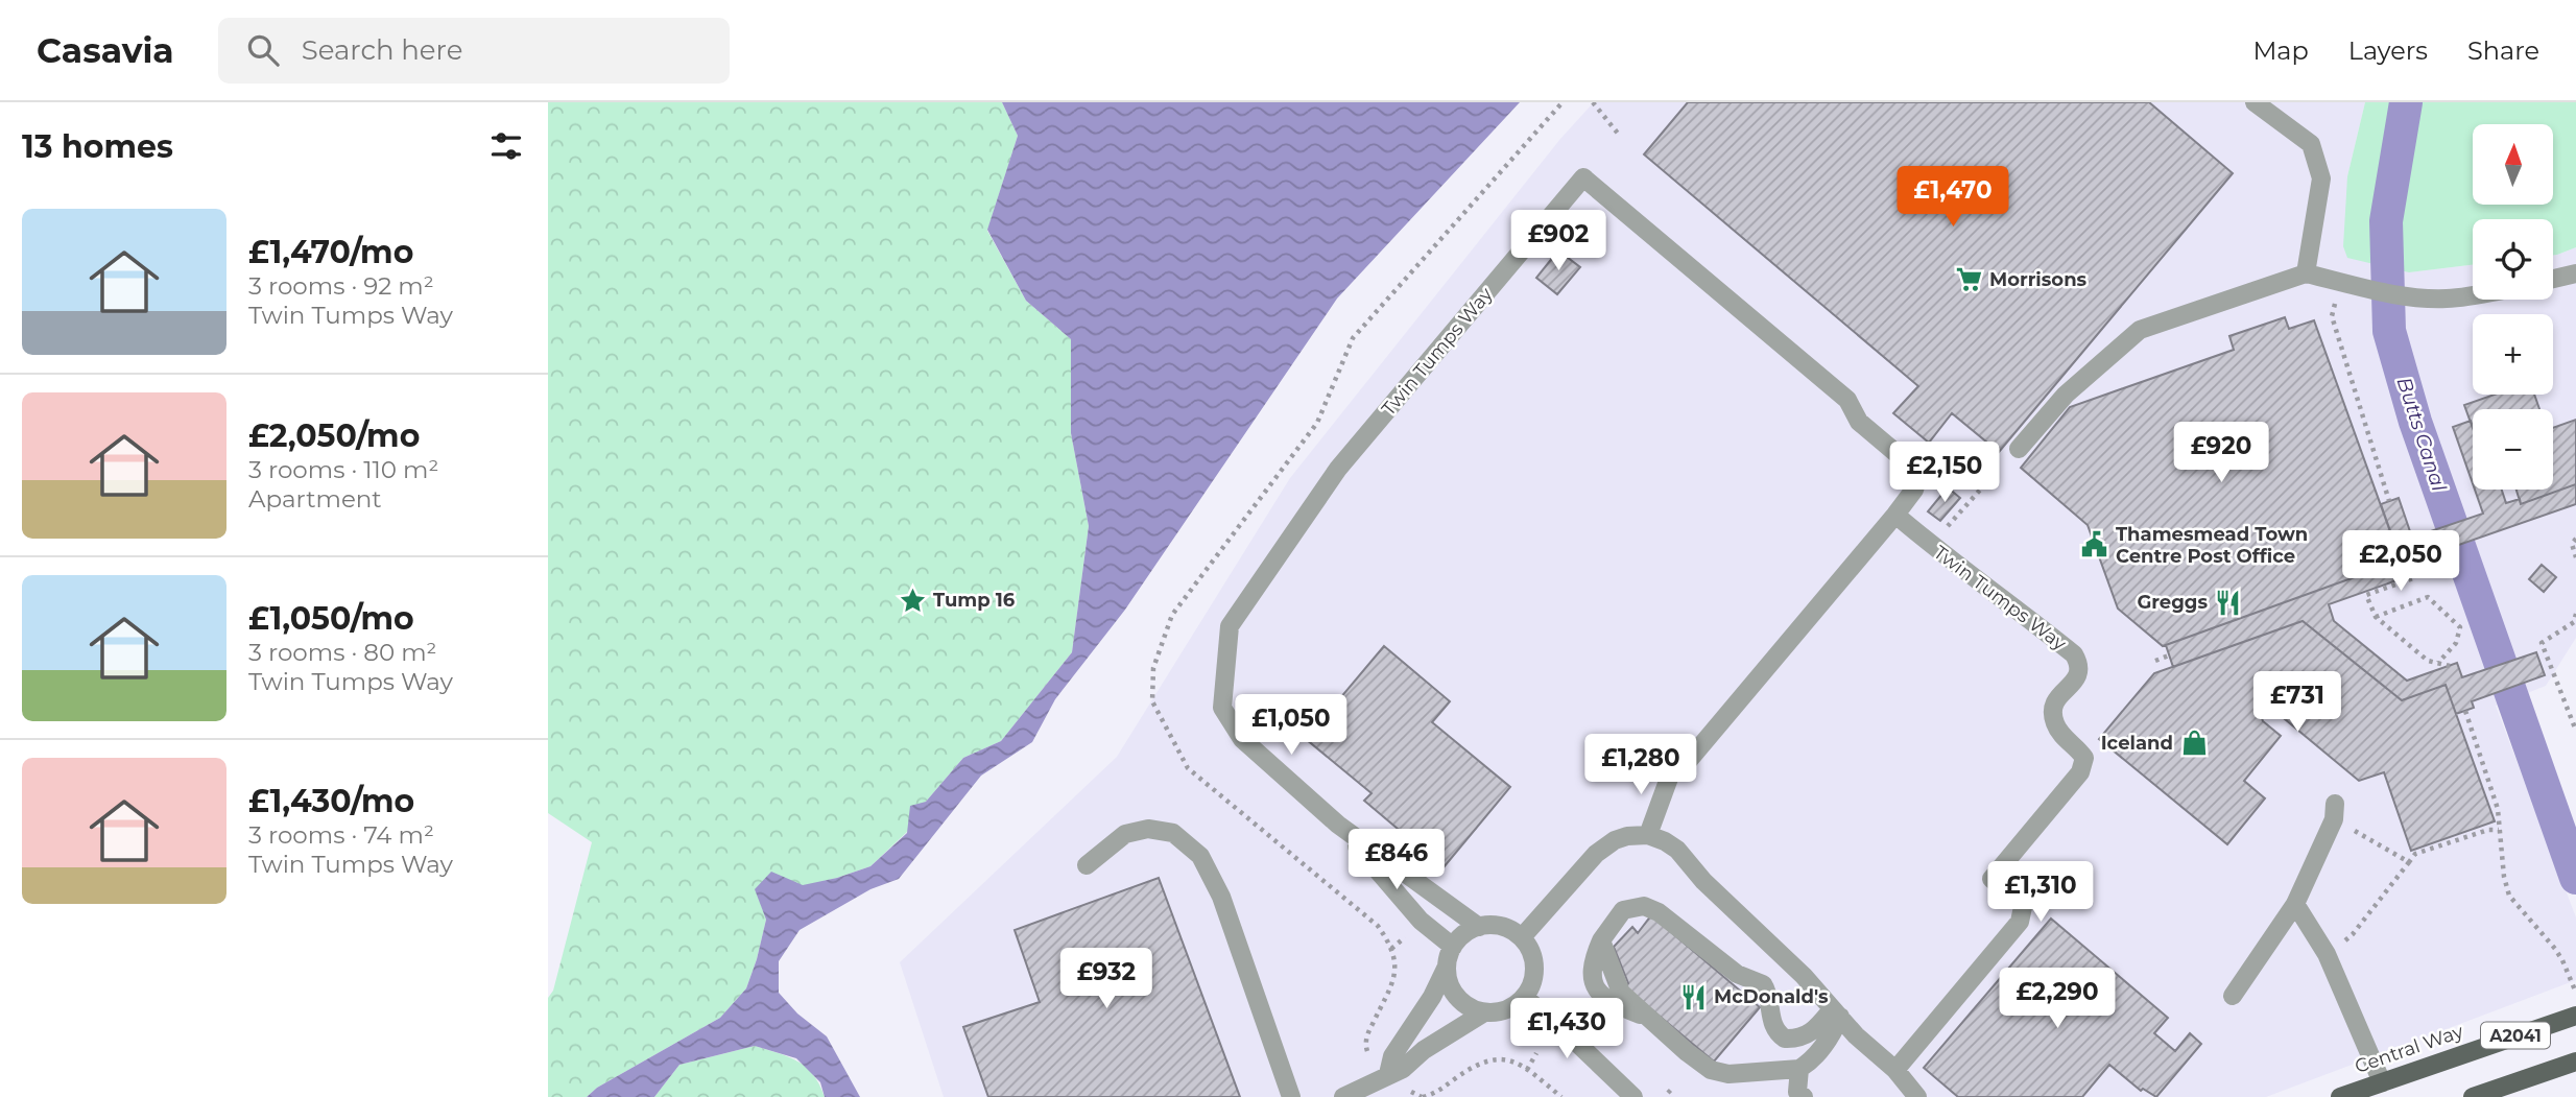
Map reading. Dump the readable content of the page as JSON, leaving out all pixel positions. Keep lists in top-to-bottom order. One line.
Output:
{"streets":{"main road":["A2041","Central Way"],"street":["Twin Tumps Way"]},"water":["Butts Canal"],"places":{"supermarket":["Morrisons"],"public building":["Thamesmead Town Centre Post Office"],"place":["Tump 16"],"restaurant":["Greggs","McDonald's"],"shop":["Iceland"]},"north":"top","page":{"header":"Casavia","search":"Search here","nav":["Map","Layers","Share"],"heading":"13 homes","map_buttons":["+","−"],"price":["£1,470","£902","£920","£2,150","£2,050","£731","£1,050","£1,280","£846","£1,310","£932","£2,290","£1,430"],"list":[{"name":"£1,470/mo","note":"3 rooms · 92 m² · Twin Tumps Way"},{"name":"£2,050/mo","note":"3 rooms · 110 m² · Apartment"},{"name":"£1,050/mo","note":"3 rooms · 80 m² · Twin Tumps Way"},{"name":"£1,430/mo","note":"3 rooms · 74 m² · Twin Tumps Way"}]}}
